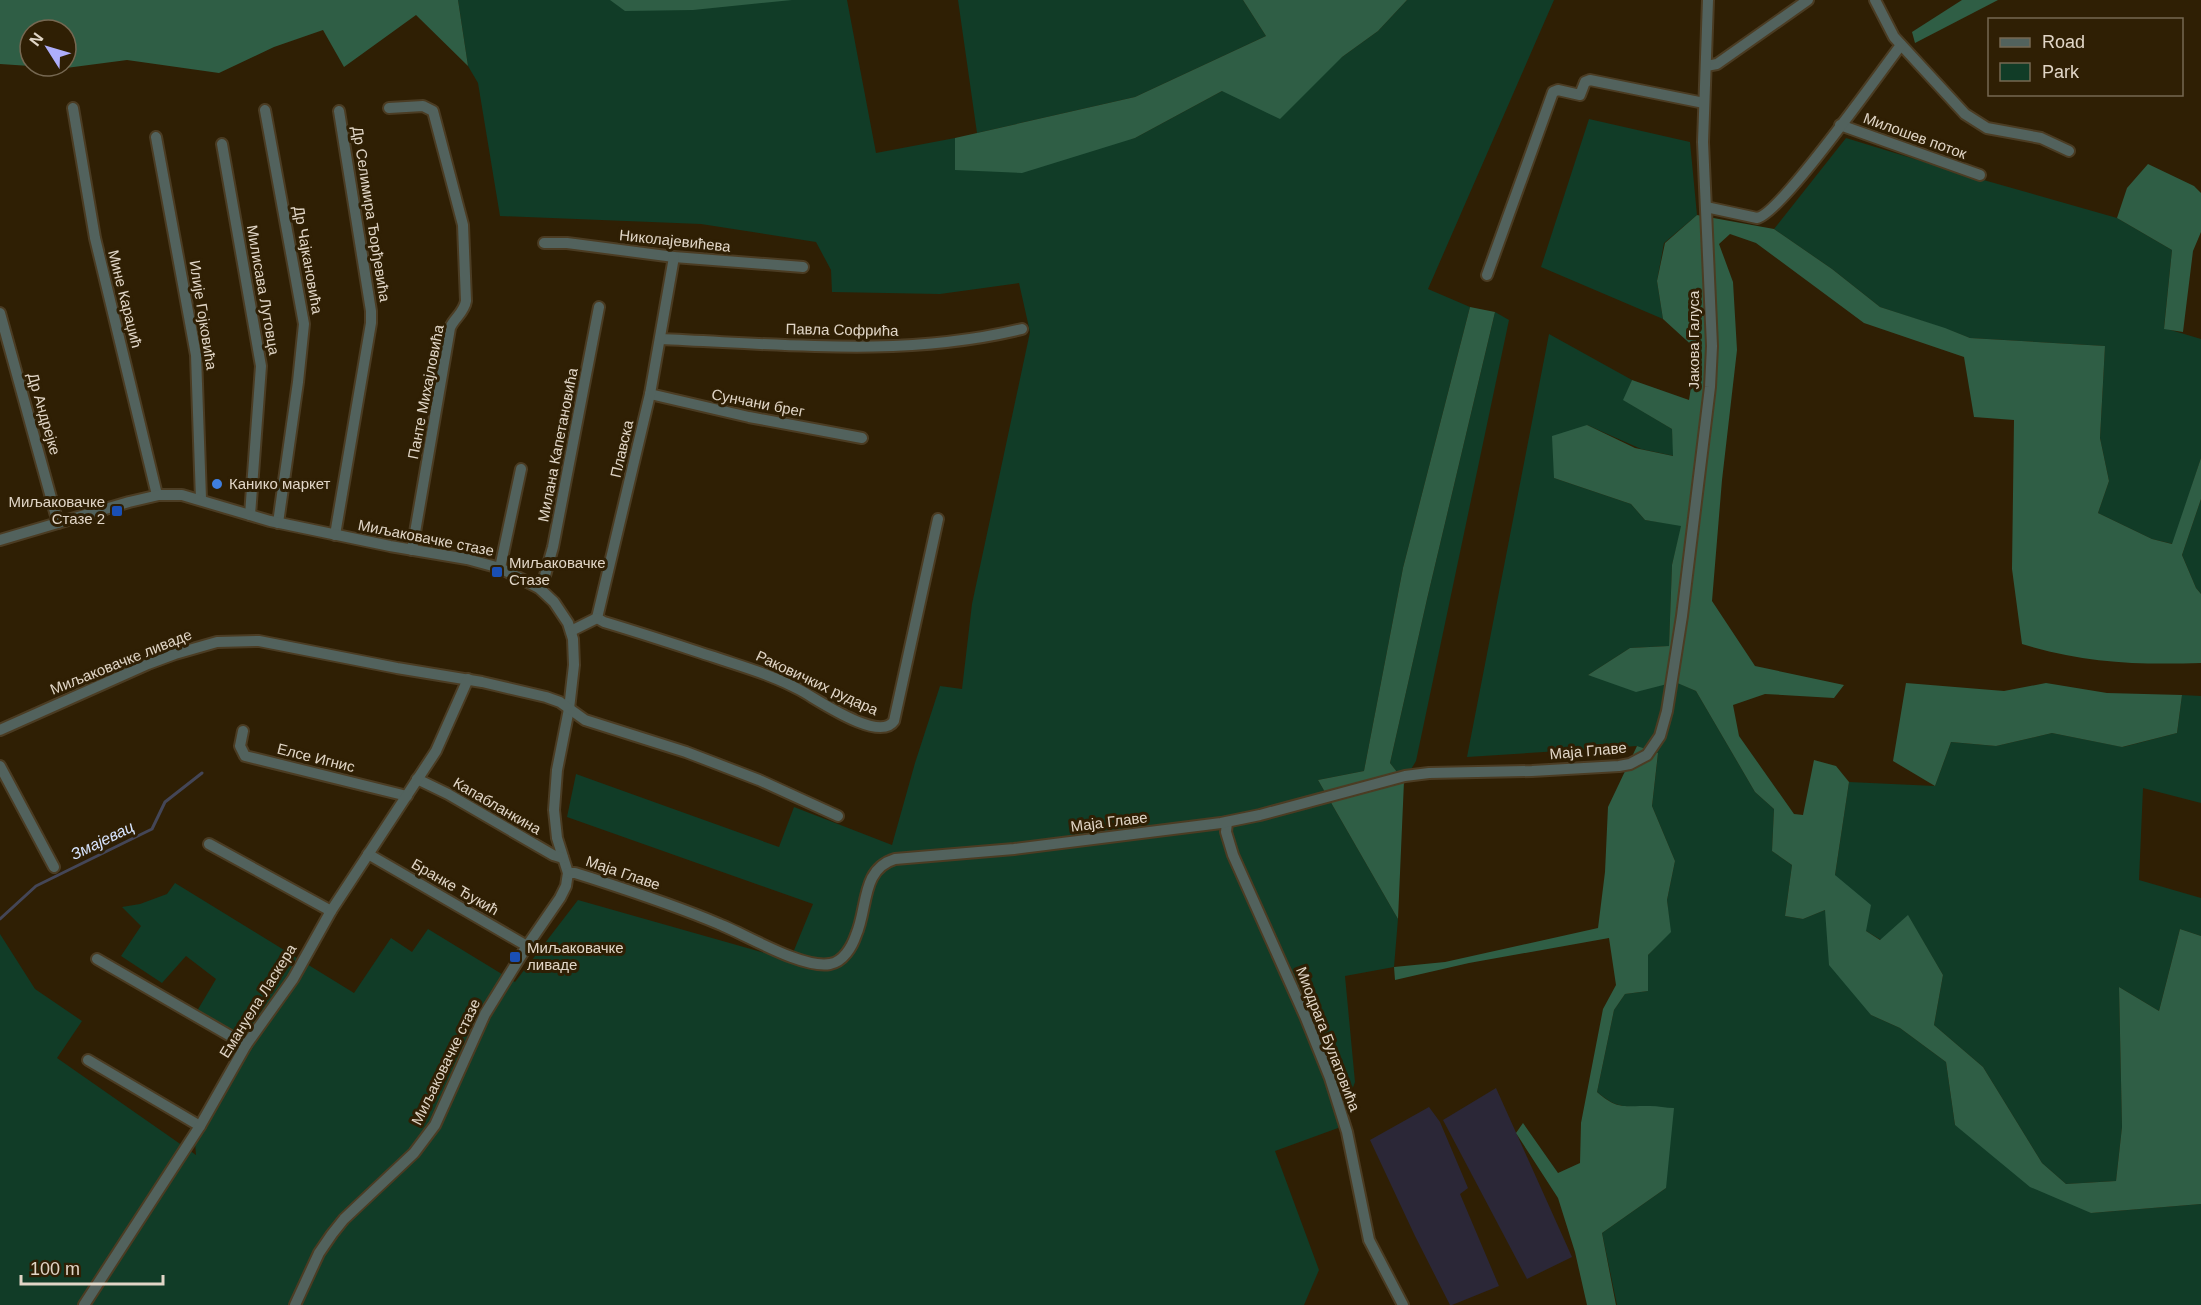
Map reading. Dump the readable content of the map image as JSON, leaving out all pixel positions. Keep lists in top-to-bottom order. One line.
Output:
{"streets":{"street":["Милошев поток","Др Селимира Ђорђевића","Николајевићева","Др Чајкановића","Милисава Лутовца","Мине Караџић","Илије Гојковића","Павла Софрића","Јакова Галуса","Панте Михајловића","Сунчани брег","Др Андрејке","Милана Капетановића","Плавска","Миљаковачке стазе","Миљаковачке ливаде","Раковичких рудара","Маја Главе","Елсе Игнис","Капабланкина","Бранке Ђукић","Емануела Ласкера","Миодрага Булатовића"]},"crossings":[["Милошев поток","Јакова Галуса"],["Др Селимира Ђорђевића","Миљаковачке стазе"],["Николајевићева","Плавска"],["Др Чајкановића","Миљаковачке стазе"],["Милисава Лутовца","Миљаковачке стазе"],["Мине Караџић","Миљаковачке стазе"],["Илије Гојковића","Миљаковачке стазе"],["Павла Софрића","Плавска"],["Јакова Галуса","Маја Главе"],["Панте Михајловића","Миљаковачке стазе"],["Сунчани брег","Плавска"],["Др Андрејке","Миљаковачке стазе"],["Милана Капетановића","Миљаковачке стазе"],["Плавска","Раковичких рудара"],["Миљаковачке стазе","Миљаковачке ливаде"],["Миљаковачке стазе","Маја Главе"],["Миљаковачке стазе","Капабланкина"],["Миљаковачке стазе","Бранке Ђукић"],["Миљаковачке ливаде","Емануела Ласкера"],["Маја Главе","Миодрага Булатовића"],["Елсе Игнис","Емануела Ласкера"],["Капабланкина","Емануела Ласкера"],["Бранке Ђукић","Емануела Ласкера"]],"water":["Змајевац"],"places":{"other":["Канико маркет"],"transit":["Миљаковачке Стазе 2","Миљаковачке Стазе","Миљаковачке ливаде"]},"legend":["Road","Park"],"scale_bar":"100 m","north":"top left"}
